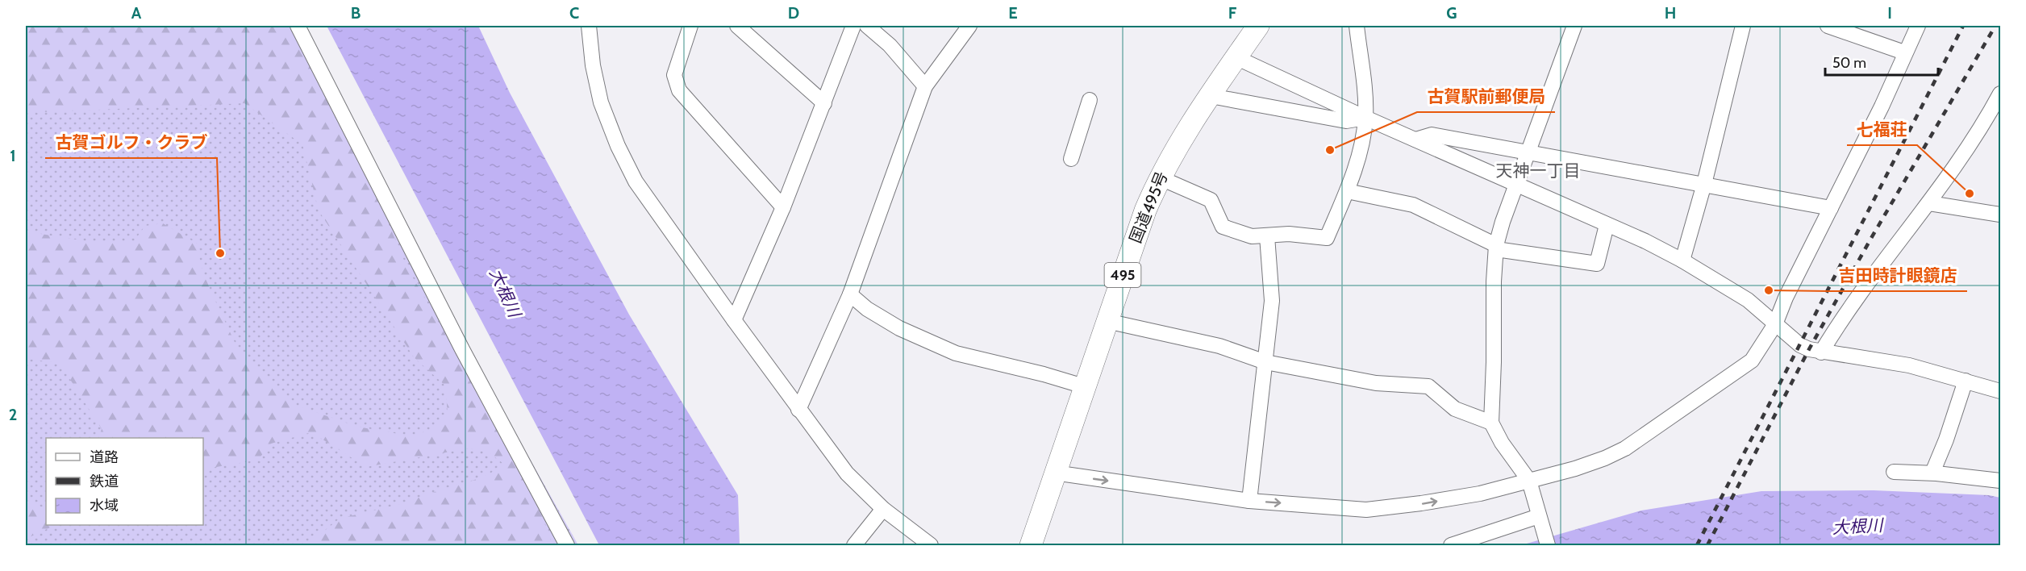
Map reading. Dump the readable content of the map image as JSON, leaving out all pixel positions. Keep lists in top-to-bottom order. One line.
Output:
{"streets":{"highway":["国道495号","495"]},"districts":["天神一丁目"],"water":["大根川"],"places":["古賀駅前郵便局","七福荘","古賀ゴルフ・クラブ","吉田時計眼鏡店"],"legend":["道路","鉄道","水域"],"scale_bar":"50 m","grid":{"columns":["A","B","C","D","E","F","G","H","I"],"rows":["1","2"]}}
